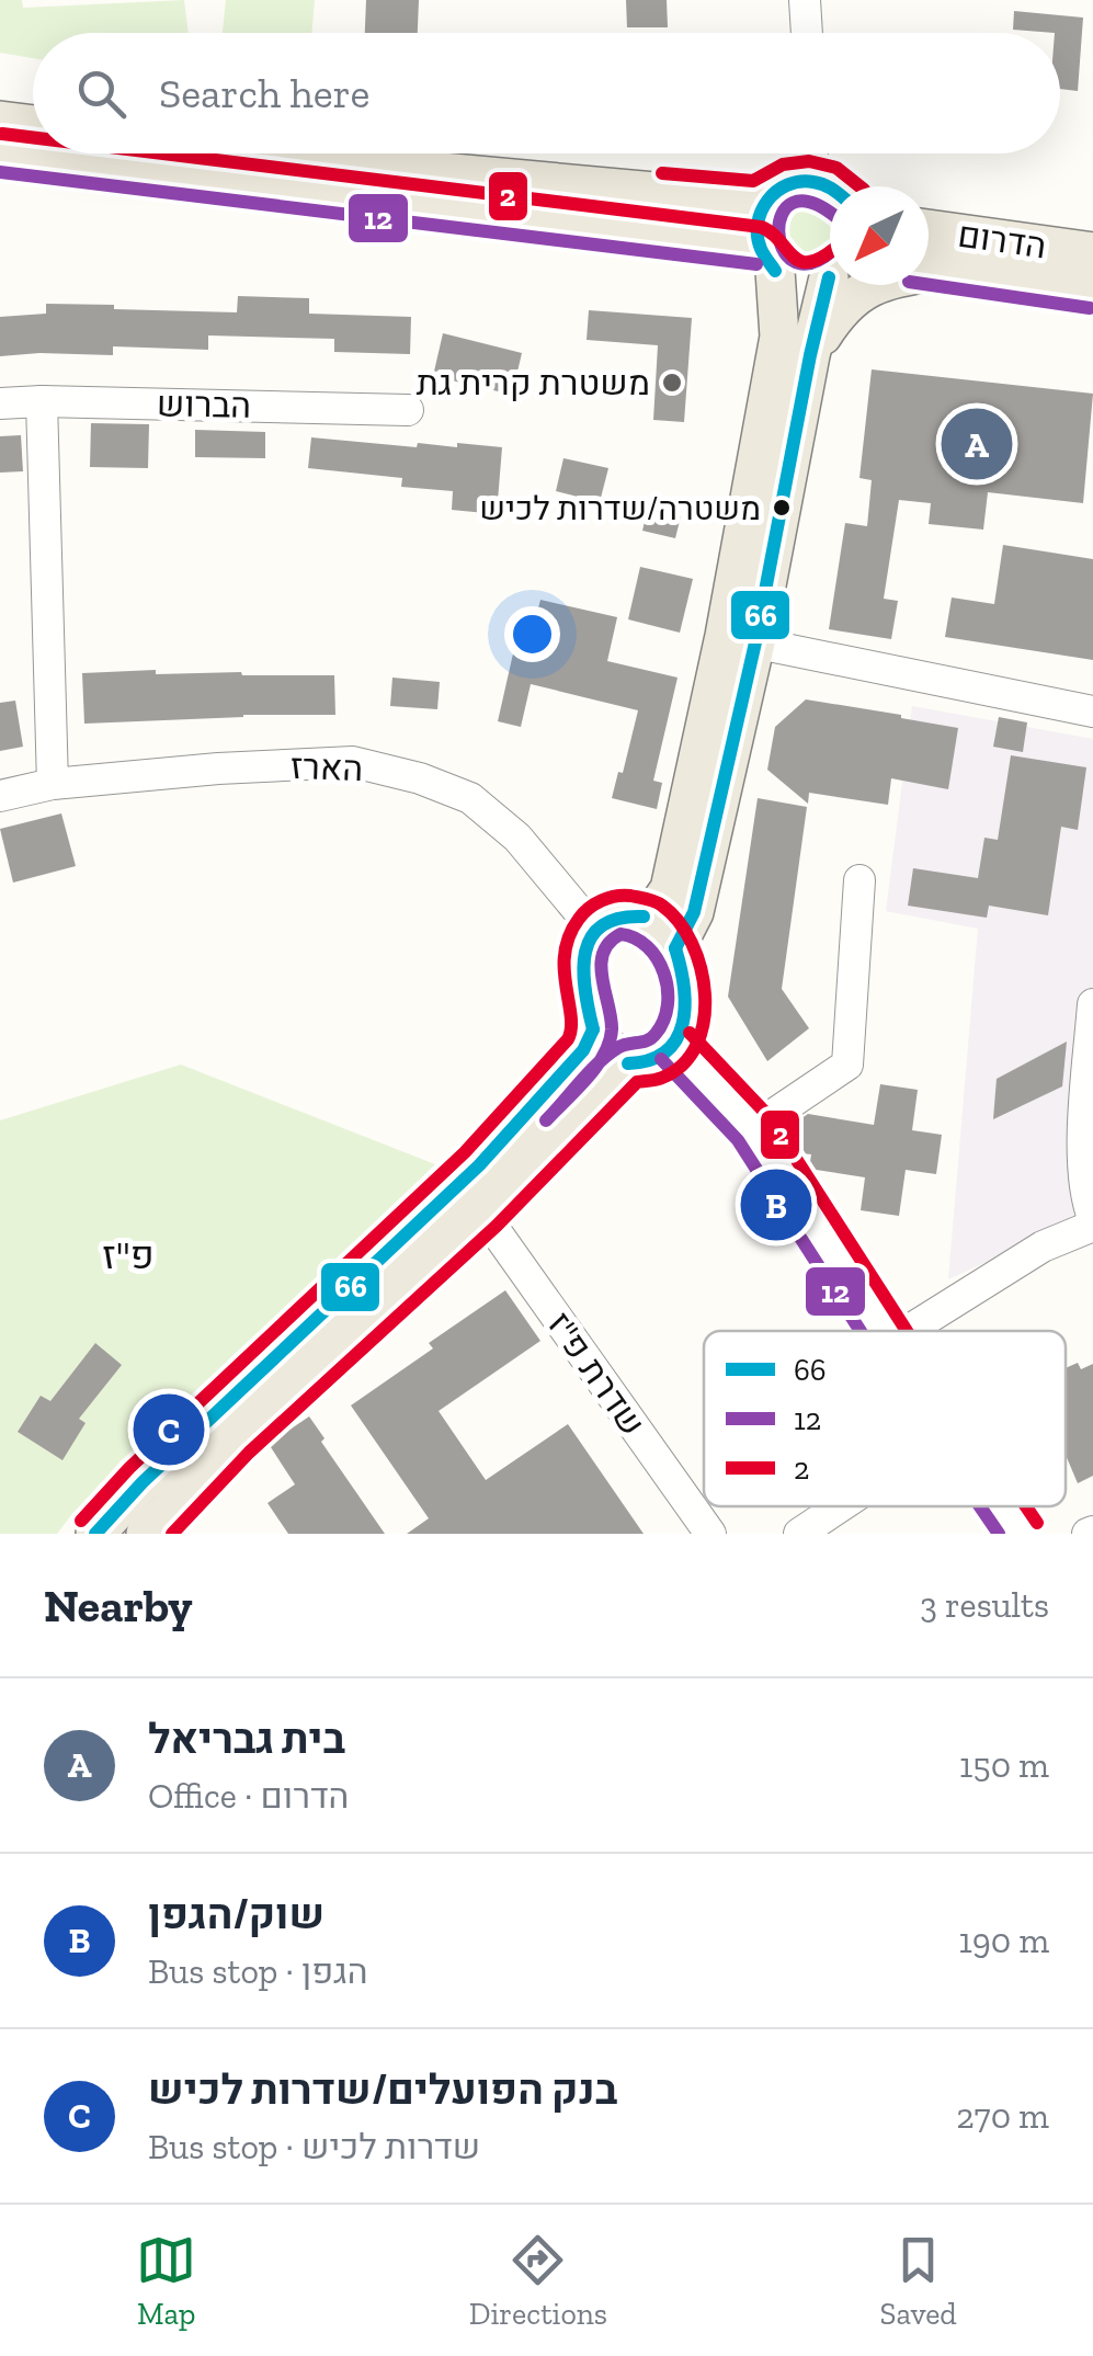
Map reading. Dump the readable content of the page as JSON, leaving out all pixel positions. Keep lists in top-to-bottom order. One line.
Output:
{"streets":{"main road":["הדרום"],"street":["הברוש","הארז","שדרת פ\"ז"]},"districts":["פ\"ז"],"places":["משטרת קרית גת","משטרה/שדרות לכיש"],"lines":["transit line 2","transit line 12","transit line 66"],"legend":["66","12","2"],"north":"bottom left","page":{"search":"Search here","pins":["A","B","C"],"heading":["Nearby","3 results"],"list":[{"mark":"A","name":"בית גבריאל","note":"Office · הדרום","value":"150 m"},{"mark":"B","name":"שוק/הגפן","note":"Bus stop · הגפן","value":"190 m"},{"mark":"C","name":"בנק הפועלים/שדרות לכיש","note":"Bus stop · שדרות לכיש","value":"270 m"}],"nav":["Map","Directions","Saved"]}}
